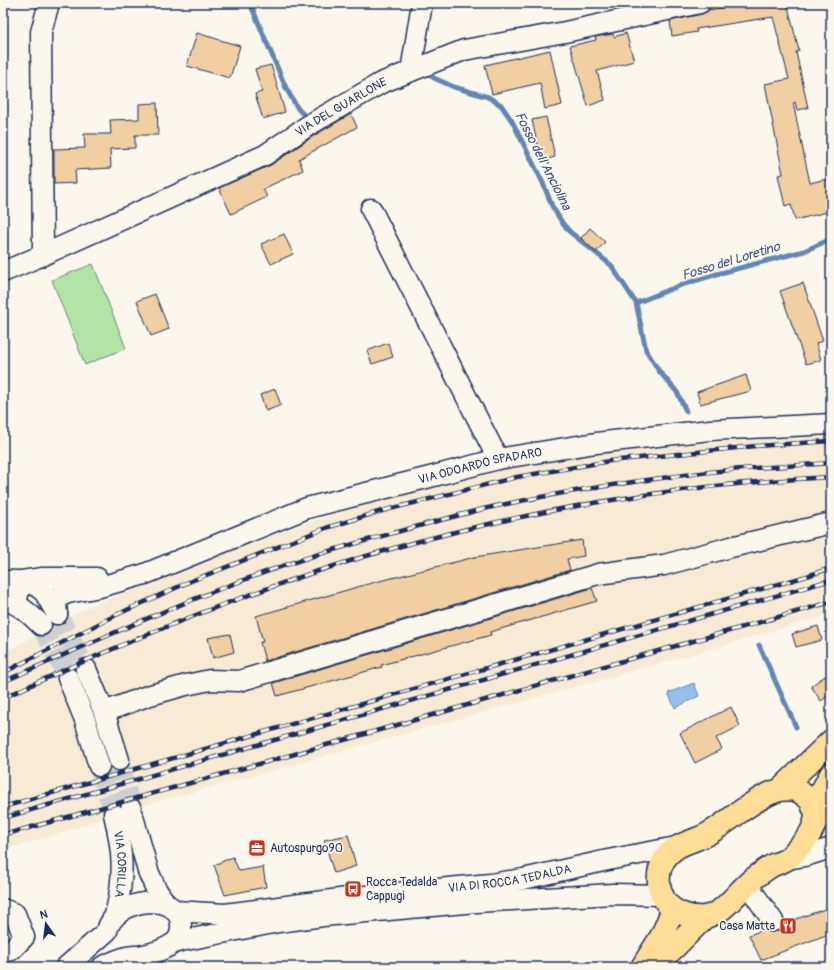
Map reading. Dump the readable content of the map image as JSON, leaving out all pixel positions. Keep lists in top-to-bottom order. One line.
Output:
{"streets":{"street":["VIA DEL GUARLONE","VIA ODOARDO SPADARO","VIA CORILLA","VIA DI ROCCA TEDALDA"]},"crossings":[["VIA CORILLA","VIA DI ROCCA TEDALDA"]],"water":["Fosso dell'Anciolina","Fosso del Loretino"],"places":{"office":["Autospurgo90"],"bus stop":["Rocca Tedalda Cappugi"],"restaurant":["Casa Matta"]},"north":"top"}
